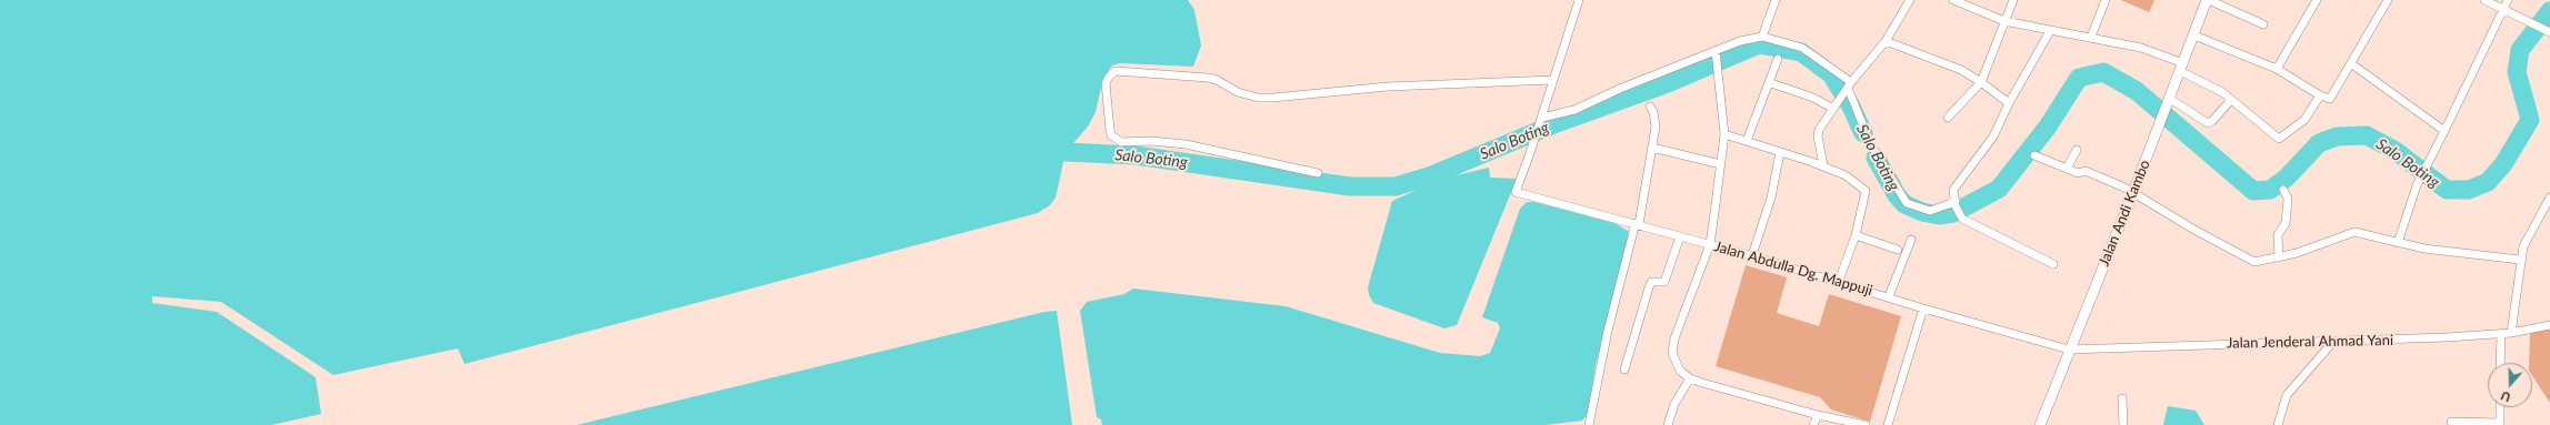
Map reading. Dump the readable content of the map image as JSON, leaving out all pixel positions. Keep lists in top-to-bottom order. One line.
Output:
{"streets":{"street":["Jalan Andi Kambo","Jalan Abdulla Dg. Mappuji","Jalan Jenderal Ahmad Yani"]},"crossings":[["Jalan Andi Kambo","Jalan Abdulla Dg. Mappuji"],["Jalan Andi Kambo","Jalan Jenderal Ahmad Yani"],["Jalan Abdulla Dg. Mappuji","Jalan Jenderal Ahmad Yani"]],"water":["Salo Boting"],"north":"bottom"}
